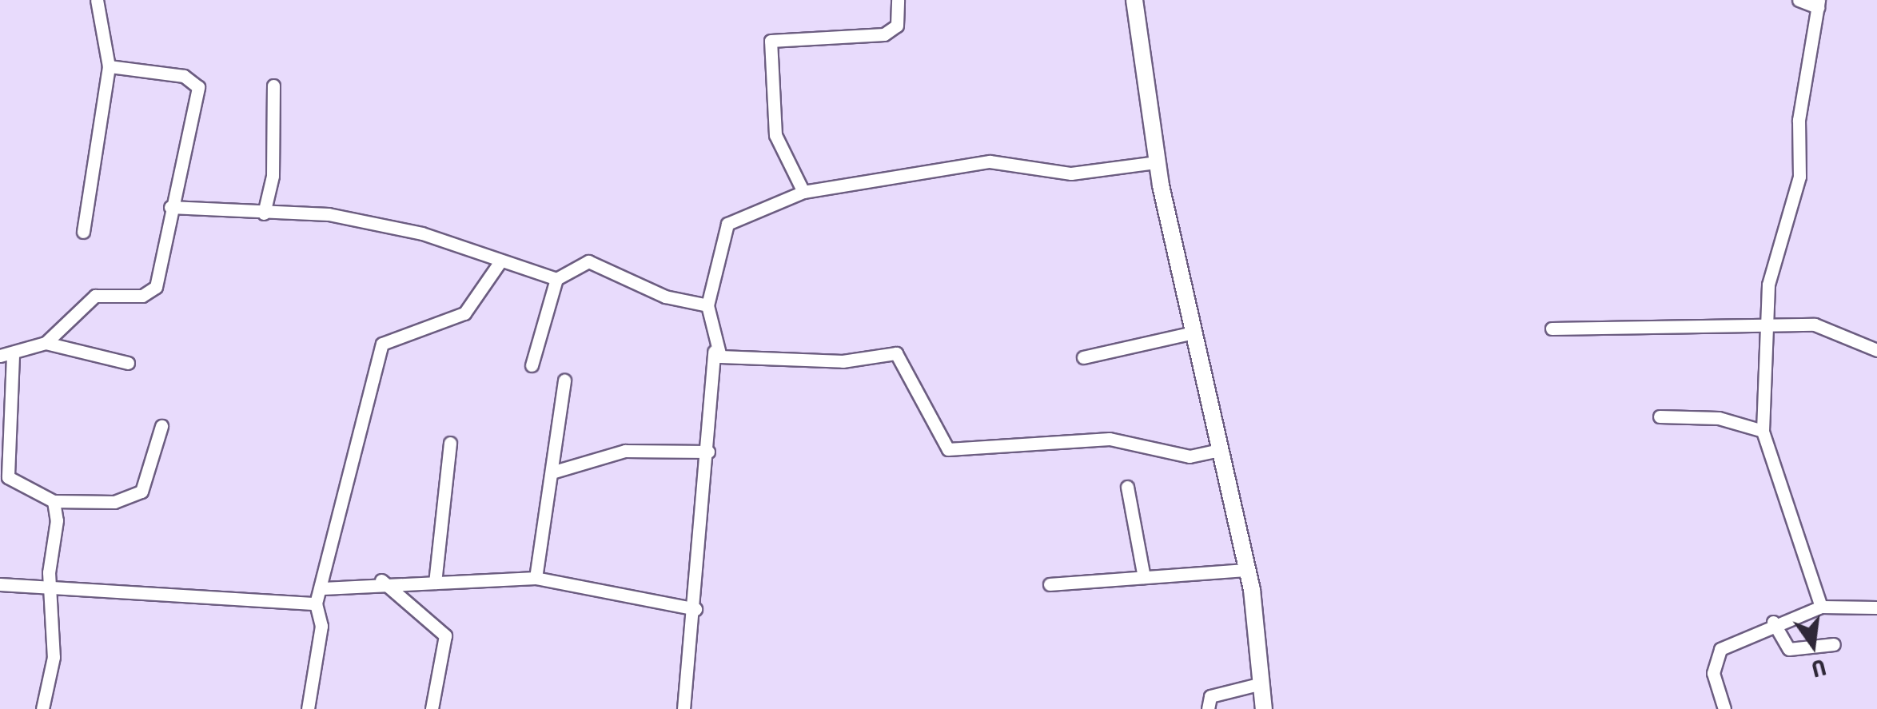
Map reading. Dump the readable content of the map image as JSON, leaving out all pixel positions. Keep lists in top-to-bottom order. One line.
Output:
{"north":"bottom"}
